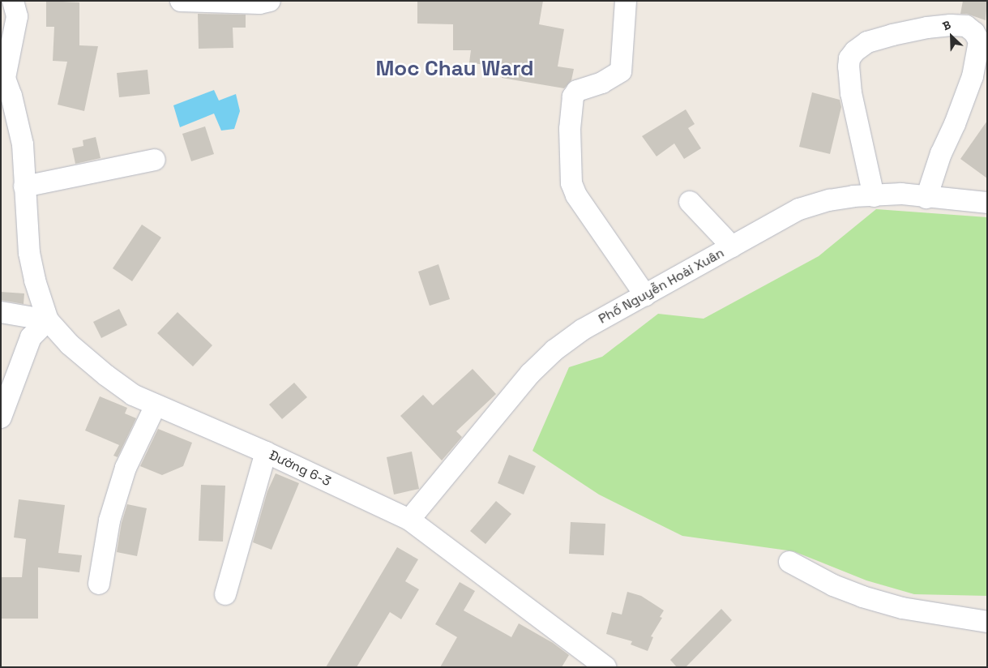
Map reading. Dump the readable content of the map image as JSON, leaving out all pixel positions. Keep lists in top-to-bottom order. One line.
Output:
{"streets":{"street":["Phố Nguyễn Hoài Xuân","Đường 6-3"]},"crossings":[["Phố Nguyễn Hoài Xuân","Đường 6-3"]],"districts":["Moc Chau Ward"],"north":"top left"}
